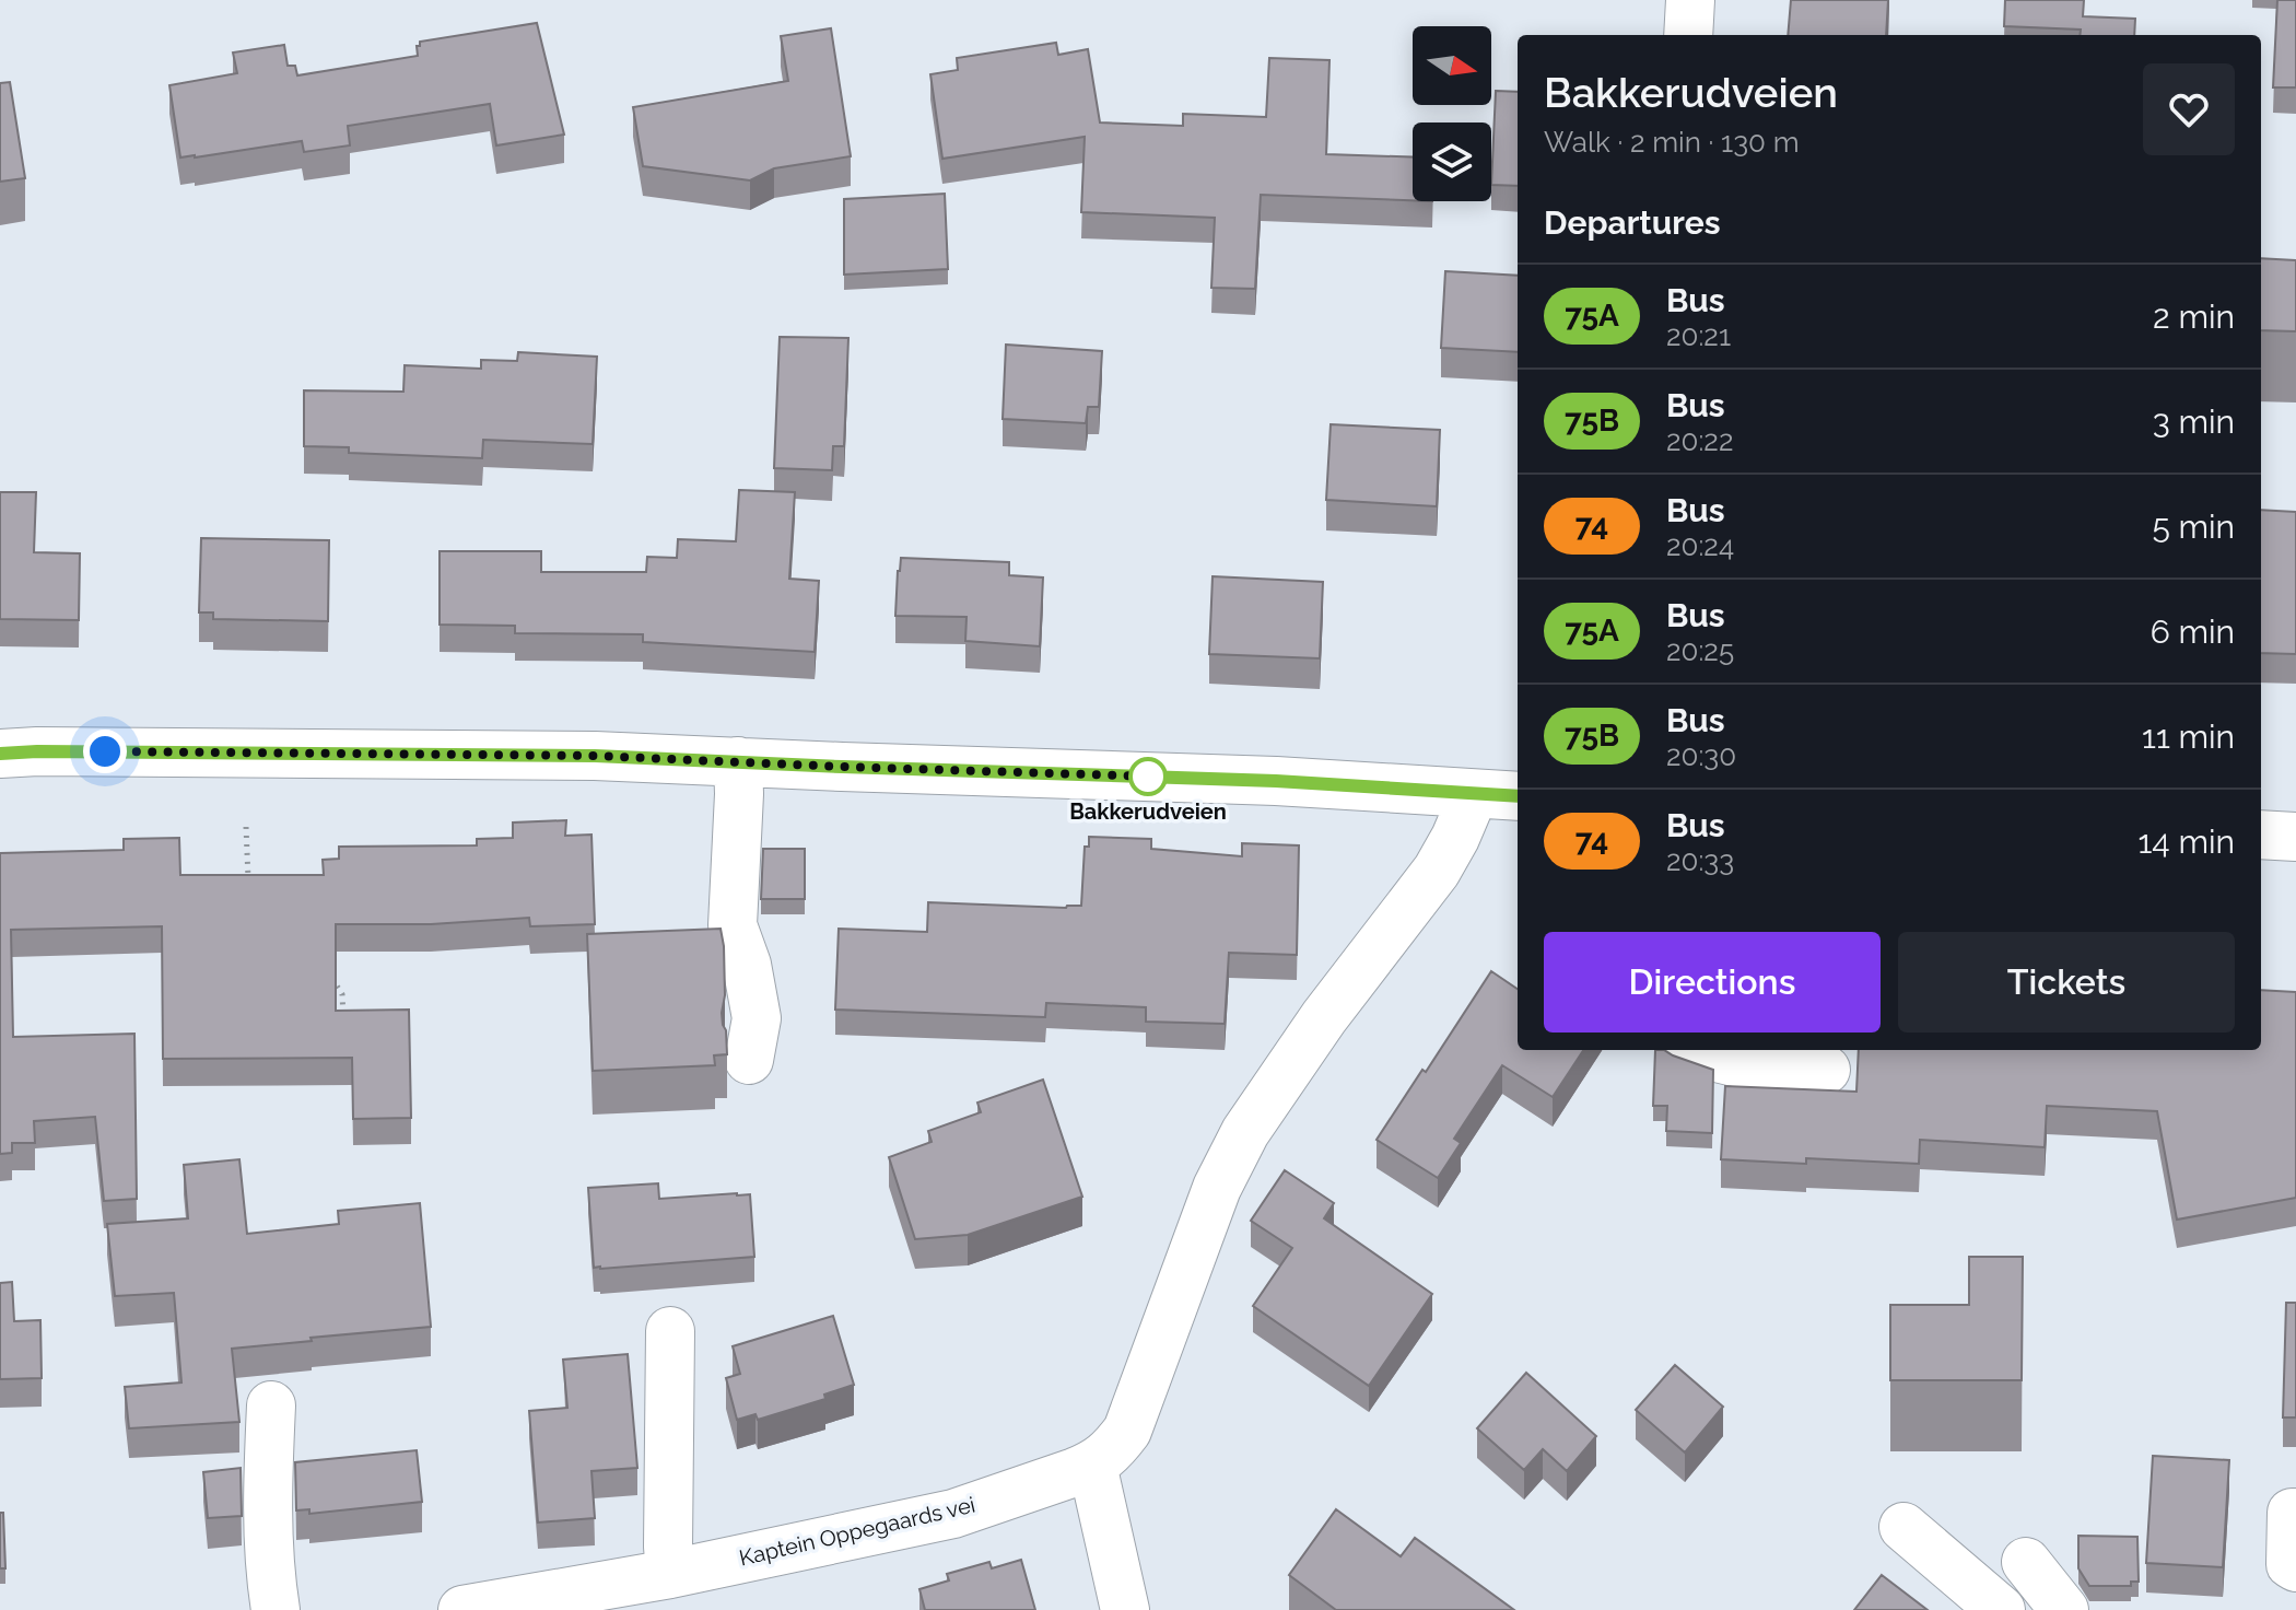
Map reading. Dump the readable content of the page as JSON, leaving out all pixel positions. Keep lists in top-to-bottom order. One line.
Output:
{"streets":{"street":["Kaptein Oppegaards vei"]},"places":["Bakkerudveien"],"lines":["bus line 75A"],"north":"right","page":{"heading":[["Bakkerudveien","Walk · 2 min · 130 m"],"Departures"],"list":[{"mark":"75A","name":"Bus","note":"20:21","value":"2 min"},{"mark":"75B","name":"Bus","note":"20:22","value":"3 min"},{"mark":"74","name":"Bus","note":"20:24","value":"5 min"},{"mark":"75A","name":"Bus","note":"20:25","value":"6 min"},{"mark":"75B","name":"Bus","note":"20:30","value":"11 min"},{"mark":"74","name":"Bus","note":"20:33","value":"14 min"}],"buttons":["Directions","Tickets"]}}
